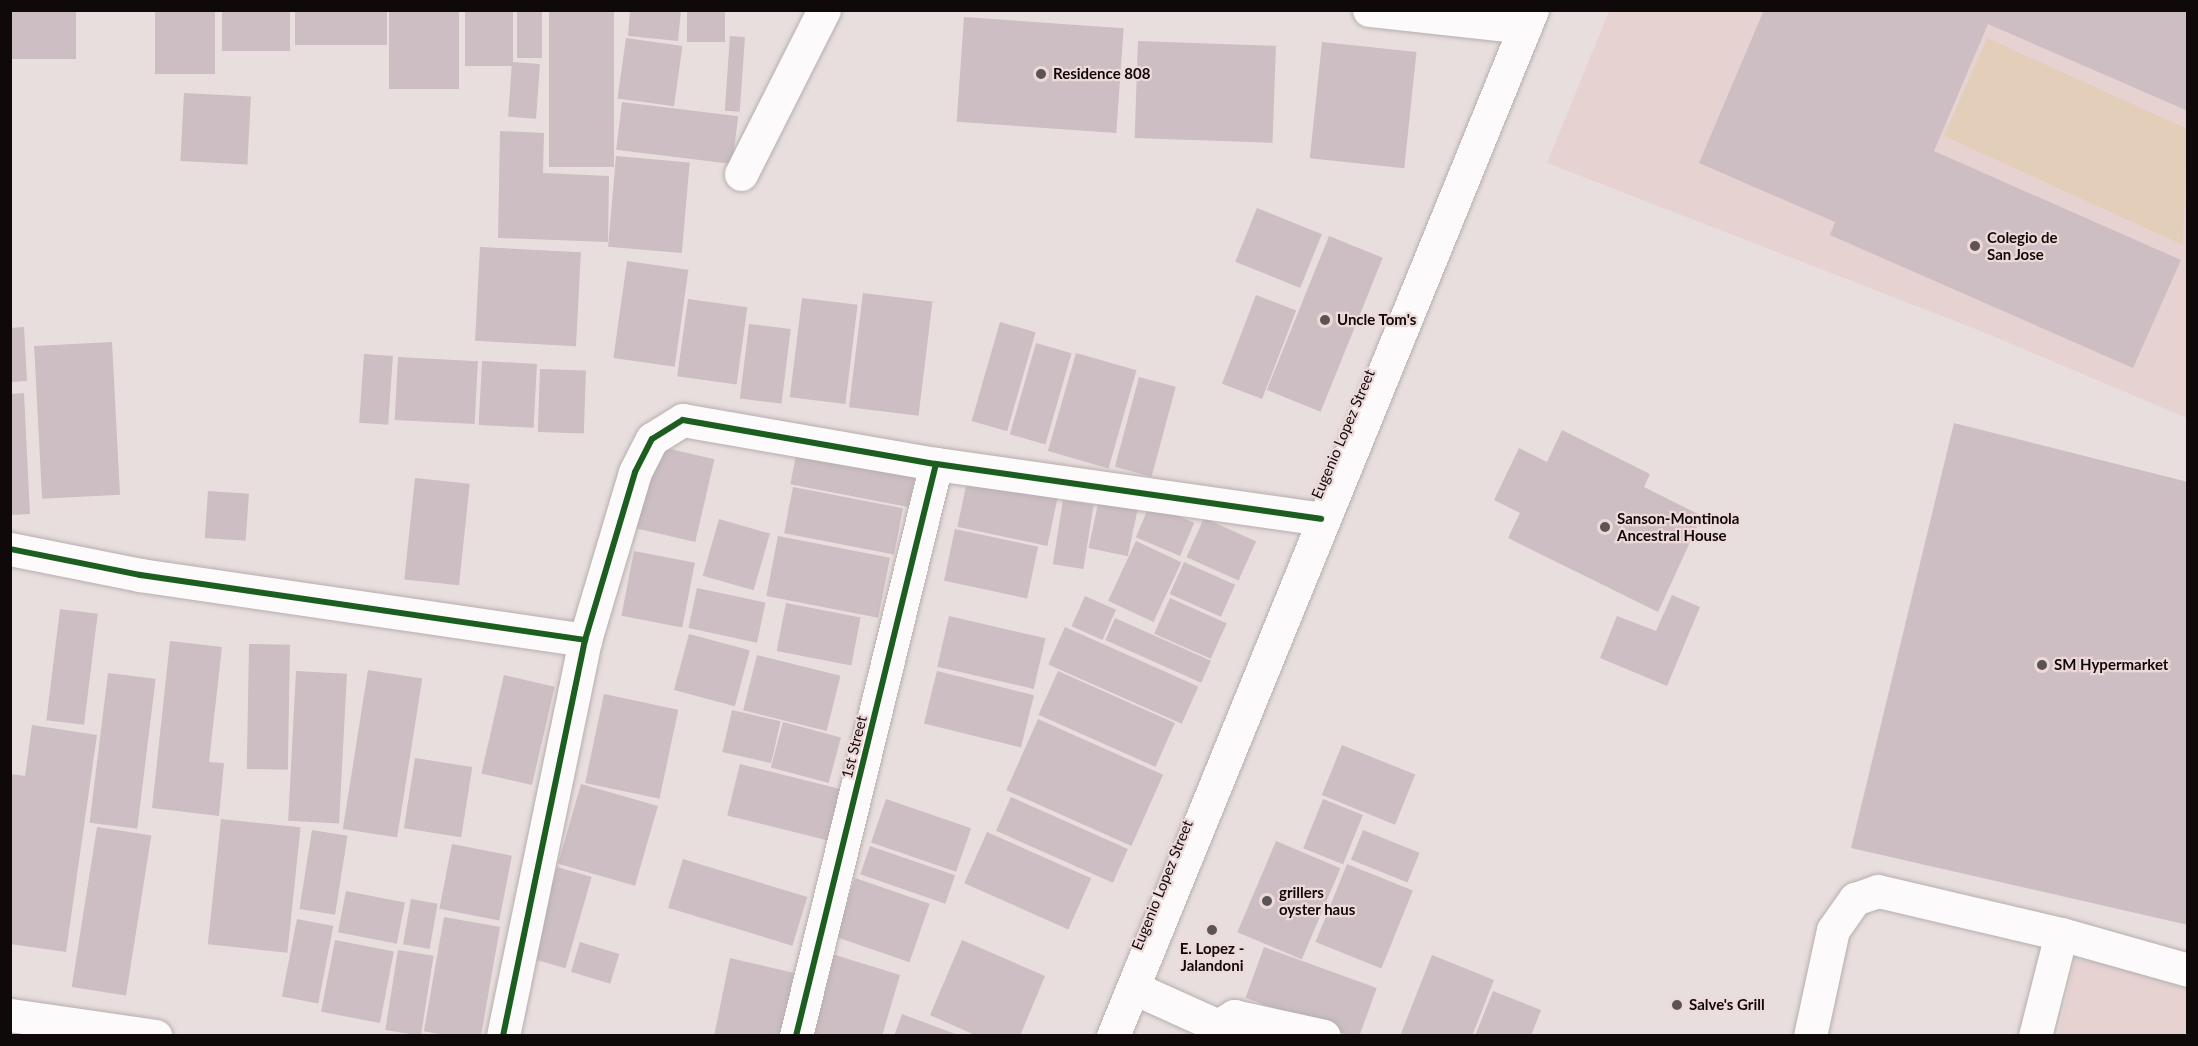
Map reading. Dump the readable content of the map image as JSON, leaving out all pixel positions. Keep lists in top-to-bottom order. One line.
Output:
{"streets":{"street":["Eugenio Lopez Street","1st Street"]},"places":["Residence 808","Colegio de San Jose","Uncle Tom's","Sanson-Montinola Ancestral House","SM Hypermarket","grillers oyster haus","E. Lopez - Jalandoni","Salve's Grill"]}
